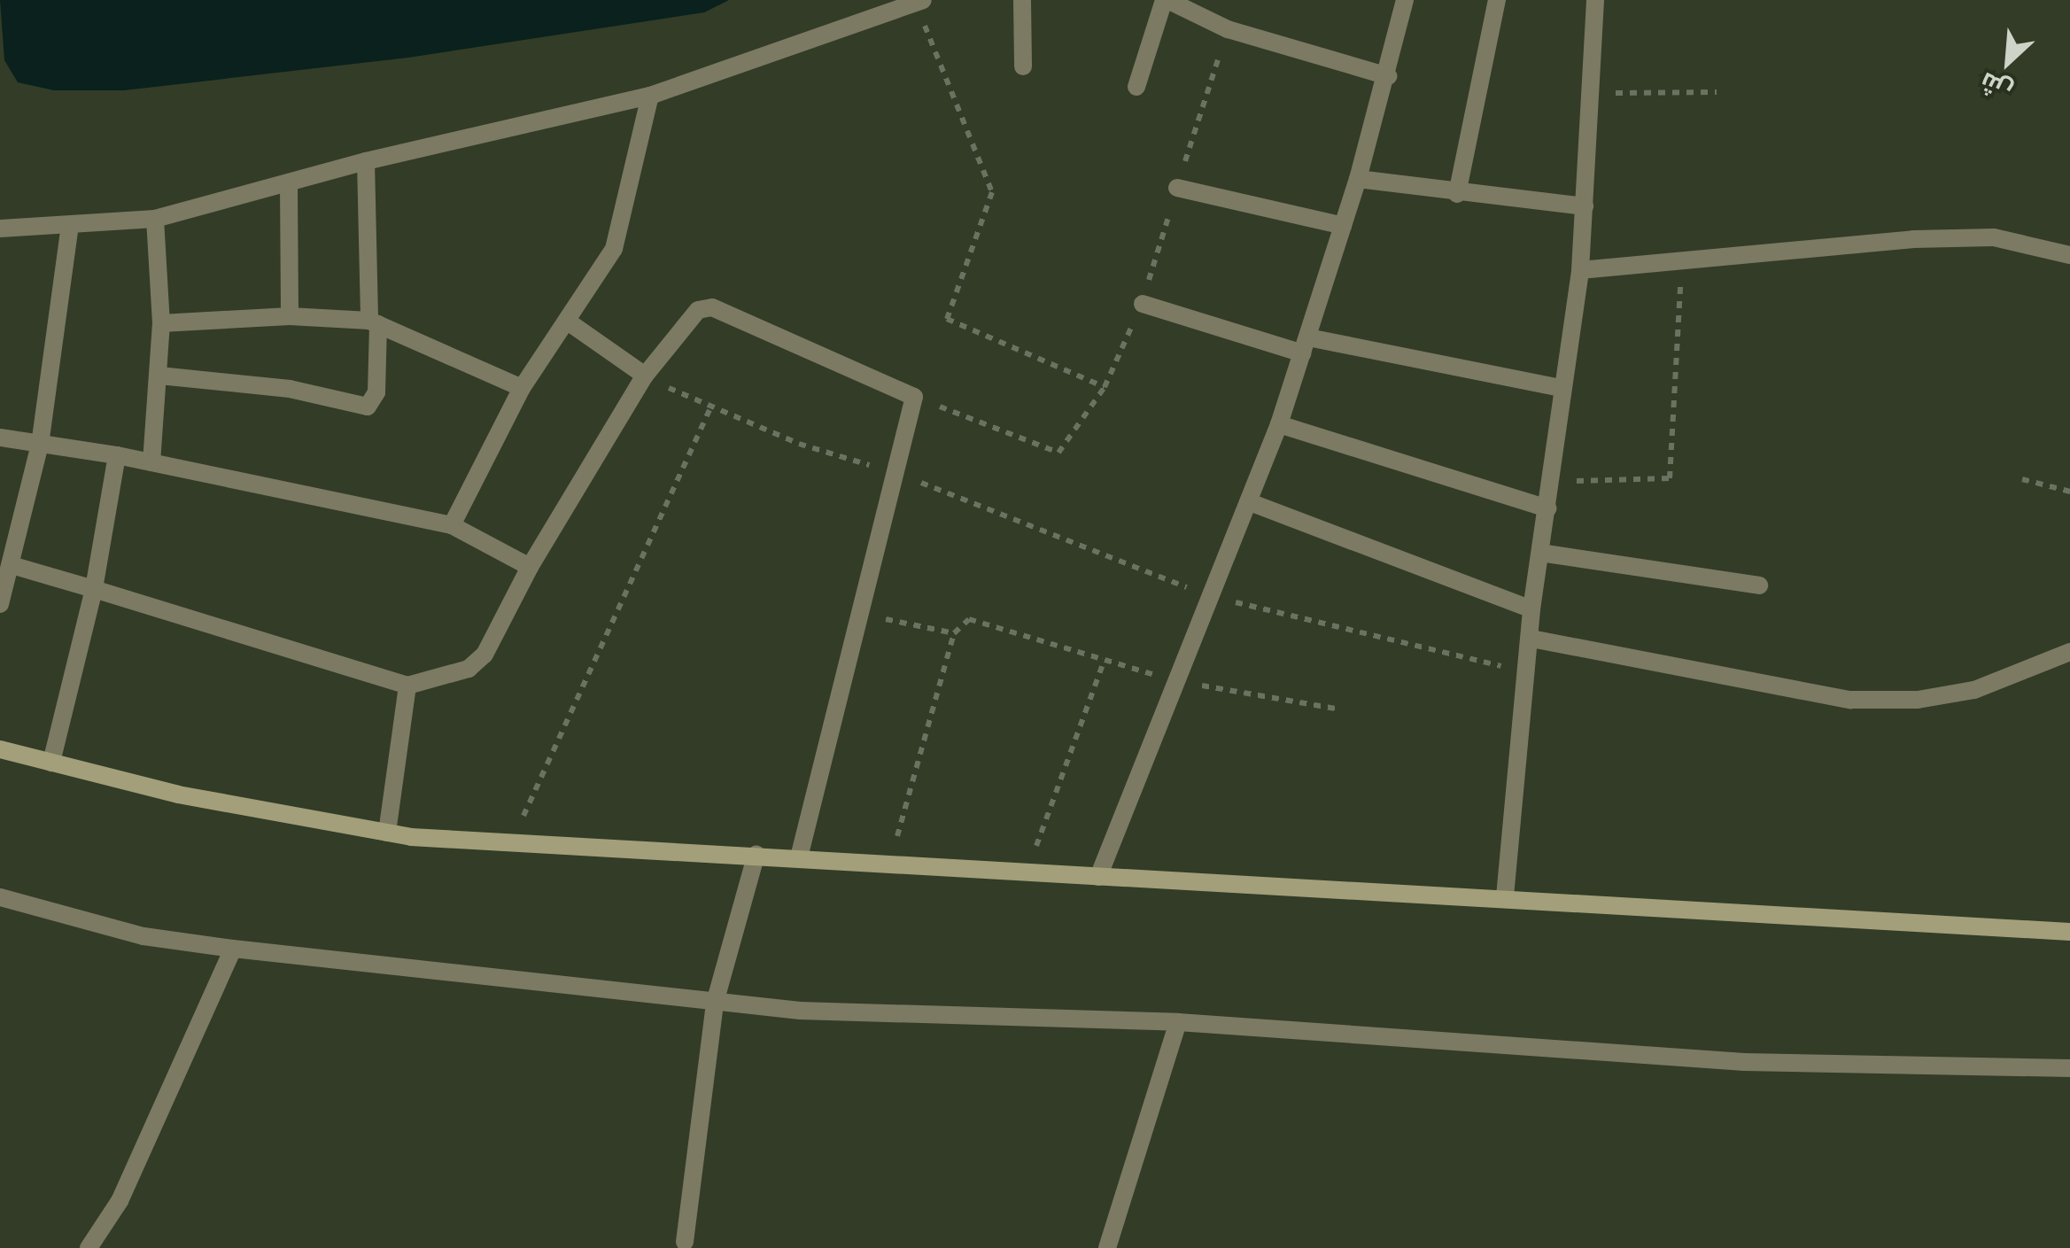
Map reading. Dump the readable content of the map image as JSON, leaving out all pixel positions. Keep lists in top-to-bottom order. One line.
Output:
{"north":"bottom left"}
